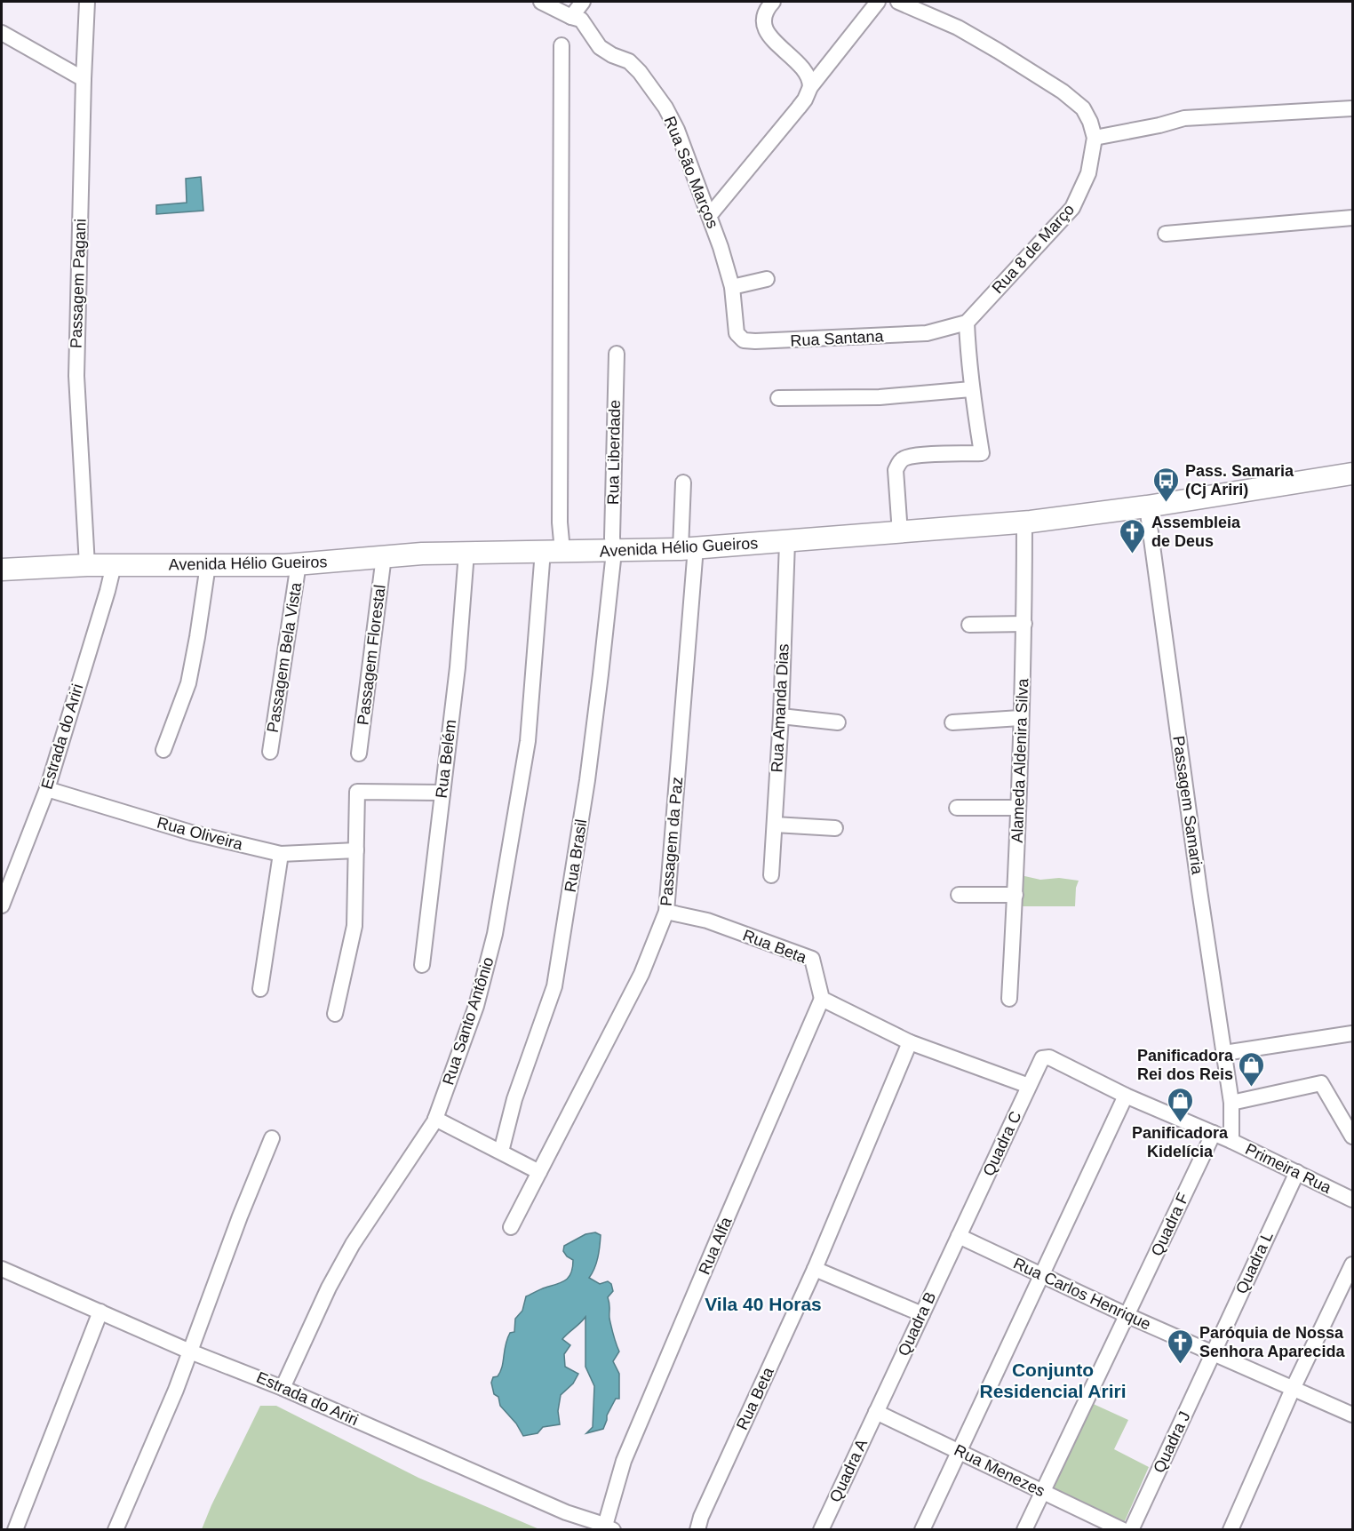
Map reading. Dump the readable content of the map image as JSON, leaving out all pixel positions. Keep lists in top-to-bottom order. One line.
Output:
{"streets":{"main road":["Avenida Hélio Gueiros"],"street":["Rua São Marços","Rua 8 de Março","Passagem Pagani","Rua Santana","Rua Liberdade","Passagem Florestal","Passagem Bela Vista","Rua Amanda Dias","Estrada do Ariri","Rua Belém","Alameda Aldenira Silva","Passagem Samaria","Rua Oliveira","Passagem da Paz","Rua Brasil","Rua Beta","Rua Santo Antônio","Quadra C","Primeira Rua","Quadra F","Rua Alfa","Quadra L","Rua Carlos Henrique","Quadra B","Quadra J","Quadra A","Rua Menezes"]},"crossings":[["Rua São Marços","Rua Santana"],["Rua 8 de Março","Rua Santana"],["Passagem Pagani","Avenida Hélio Gueiros"],["Rua Liberdade","Avenida Hélio Gueiros"],["Rua Liberdade","Rua Brasil"],["Avenida Hélio Gueiros","Passagem Florestal"],["Avenida Hélio Gueiros","Passagem Bela Vista"],["Avenida Hélio Gueiros","Rua Amanda Dias"],["Avenida Hélio Gueiros","Estrada do Ariri"],["Avenida Hélio Gueiros","Rua Belém"],["Avenida Hélio Gueiros","Alameda Aldenira Silva"],["Avenida Hélio Gueiros","Passagem Samaria"],["Avenida Hélio Gueiros","Passagem da Paz"],["Avenida Hélio Gueiros","Rua Brasil"],["Avenida Hélio Gueiros","Rua Santo Antônio"],["Estrada do Ariri","Rua Oliveira"],["Estrada do Ariri","Rua Santo Antônio"],["Estrada do Ariri","Rua Alfa"],["Passagem Samaria","Primeira Rua"],["Passagem da Paz","Rua Beta"],["Rua Beta","Rua Alfa"],["Quadra C","Primeira Rua"],["Quadra C","Rua Carlos Henrique"],["Quadra C","Quadra B"],["Primeira Rua","Quadra F"],["Primeira Rua","Quadra L"],["Quadra F","Rua Carlos Henrique"],["Quadra F","Rua Menezes"],["Quadra L","Rua Carlos Henrique"],["Quadra L","Quadra J"],["Rua Carlos Henrique","Quadra B"],["Rua Carlos Henrique","Quadra J"],["Quadra B","Quadra A"],["Quadra B","Rua Menezes"],["Quadra A","Rua Menezes"]],"districts":["Vila 40 Horas","Conjunto Residencial Ariri"],"places":{"bus stop":["Pass. Samaria (Cj Ariri)"],"church":["Assembleia de Deus","Paróquia de Nossa Senhora Aparecida"],"shop":["Panificadora Rei dos Reis","Panificadora Kidelícia"]}}
